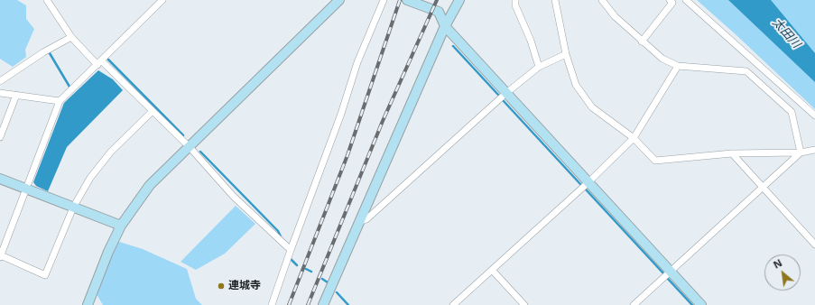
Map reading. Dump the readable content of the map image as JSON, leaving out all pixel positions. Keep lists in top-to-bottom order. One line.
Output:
{"water":["太田川"],"places":["連城寺"],"north":"top left"}
